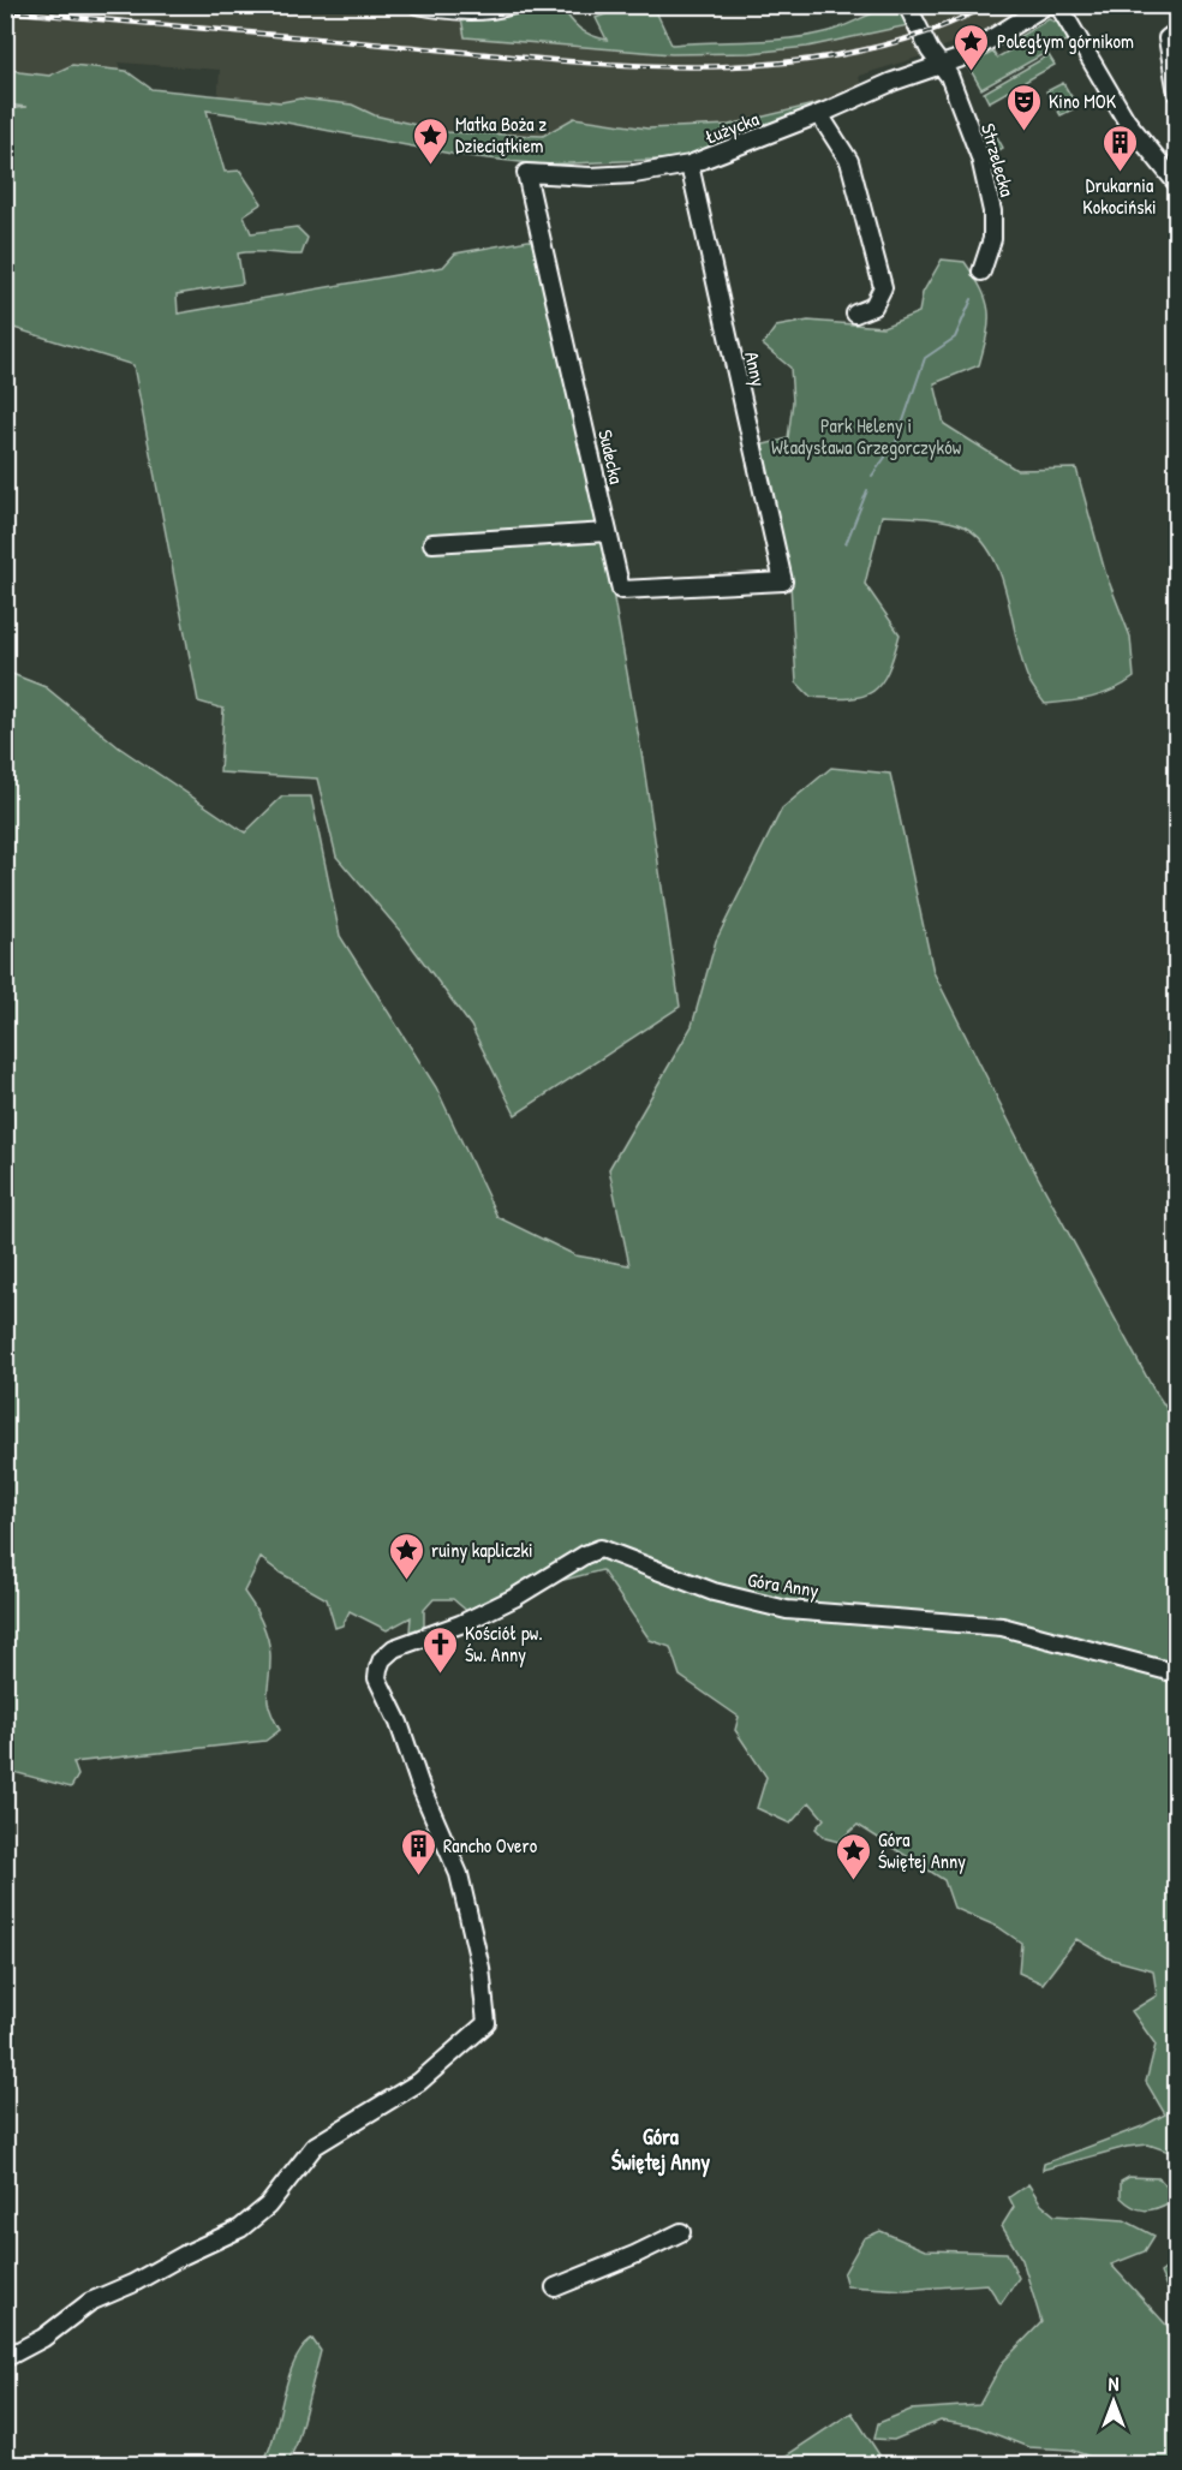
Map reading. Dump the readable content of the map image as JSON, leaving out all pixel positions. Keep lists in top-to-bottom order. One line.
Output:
{"streets":{"street":["Łużycka","Strzelecka","Anny","Sudecka","Góra Anny"]},"crossings":[["Łużycka","Strzelecka"],["Łużycka","Anny"],["Łużycka","Sudecka"],["Anny","Sudecka"]],"districts":["Góra Świętej Anny"],"parks":["Park Heleny i Władysława Grzegorczyków"],"places":{"place":["Poległym górnikom","Matka Boża z Dzieciątkiem","ruiny kapliczki","Góra Świętej Anny"],"theatre":["Kino MOK"],"building":["Drukarnia Kokociński","Rancho Overo"],"church":["Kościół pw. Św. Anny"]},"north":"top"}
